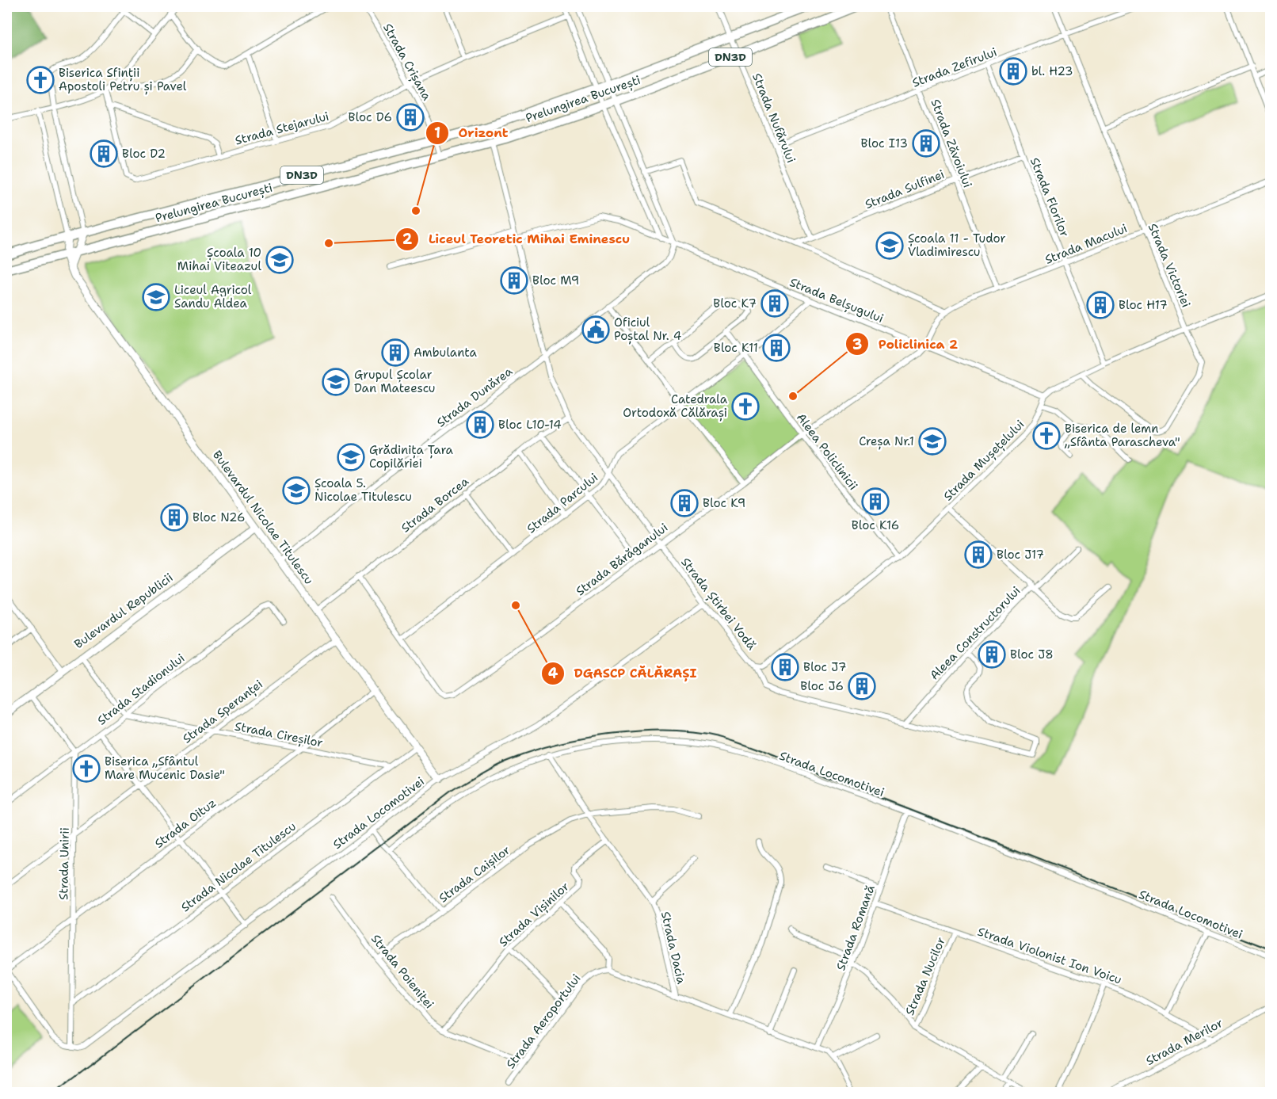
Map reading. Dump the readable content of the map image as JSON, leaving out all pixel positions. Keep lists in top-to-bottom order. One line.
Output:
{"streets":{"main road":["DN3D","Prelungirea București","Bulevardul Nicolae Titulescu","Bulevardul Republicii"],"street":["Strada Crișana","Strada Zefirului","Strada Nufărului","Strada Stejarului","Strada Zăvoiului","Strada Sulfinei","Strada Florilor","Strada Macului","Strada Victoriei","Strada Belșugului","Strada Dunărea","Aleea Policlinicii","Strada Mușețelului","Strada Parcului","Strada Borcea","Strada Bărăganului","Strada Știrbei Vodă","Aleea Constructorului","Strada Stadionului","Strada Speranței","Strada Cireșilor","Strada Locomotivei","Strada Oituz","Strada Unirii","Strada Nicolae Titulescu","Strada Caișilor","Strada Vișinilor","Strada Romană","Strada Dacia","Strada Violonist Ion Voicu","Strada Poieniței","Strada Nucilor","Strada Aeroportului","Strada Merilor"]},"crossings":[["Strada Crișana","Prelungirea București"],["Strada Crișana","Strada Stejarului"],["Strada Zefirului","Strada Nufărului"],["Strada Zefirului","Strada Zăvoiului"],["Strada Zefirului","Strada Florilor"],["Strada Zefirului","Strada Victoriei"],["Prelungirea București","Strada Nufărului"],["Prelungirea București","Bulevardul Nicolae Titulescu"],["Prelungirea București","Strada Știrbei Vodă"],["Strada Nufărului","Strada Sulfinei"],["Strada Zăvoiului","Strada Sulfinei"],["Strada Zăvoiului","Strada Macului"],["Strada Sulfinei","Strada Florilor"],["Strada Florilor","Strada Macului"],["Strada Macului","Strada Victoriei"],["Strada Macului","Strada Belșugului"],["Strada Macului","Strada Bărăganului"],["Strada Belșugului","Strada Dunărea"],["Strada Belșugului","Strada Mușețelului"],["Strada Belșugului","Strada Parcului"],["Strada Belșugului","Strada Bărăganului"],["Strada Belșugului","Strada Știrbei Vodă"],["Strada Dunărea","Bulevardul Nicolae Titulescu"],["Strada Dunărea","Strada Știrbei Vodă"],["Aleea Policlinicii","Strada Mușețelului"],["Aleea Policlinicii","Strada Parcului"],["Aleea Policlinicii","Strada Bărăganului"],["Strada Mușețelului","Strada Știrbei Vodă"],["Strada Parcului","Strada Bărăganului"],["Strada Parcului","Strada Știrbei Vodă"],["Strada Borcea","Bulevardul Nicolae Titulescu"],["Strada Borcea","Strada Bărăganului"],["Strada Borcea","Strada Știrbei Vodă"],["Bulevardul Nicolae Titulescu","Bulevardul Republicii"],["Bulevardul Nicolae Titulescu","Strada Speranței"],["Bulevardul Nicolae Titulescu","Strada Locomotivei"],["Bulevardul Nicolae Titulescu","Strada Oituz"],["Bulevardul Nicolae Titulescu","Strada Nicolae Titulescu"],["Strada Bărăganului","Strada Știrbei Vodă"],["Strada Știrbei Vodă","Aleea Constructorului"],["Strada Știrbei Vodă","Strada Locomotivei"],["Strada Stadionului","Strada Cireșilor"],["Strada Stadionului","Strada Unirii"],["Strada Speranței","Strada Cireșilor"],["Strada Speranței","Strada Unirii"],["Strada Cireșilor","Strada Oituz"],["Strada Cireșilor","Strada Nicolae Titulescu"],["Strada Locomotivei","Strada Unirii"],["Strada Locomotivei","Strada Romană"],["Strada Locomotivei","Strada Dacia"],["Strada Oituz","Strada Unirii"],["Strada Unirii","Strada Nicolae Titulescu"],["Strada Caișilor","Strada Dacia"],["Strada Caișilor","Strada Poieniței"],["Strada Vișinilor","Strada Dacia"],["Strada Vișinilor","Strada Poieniței"],["Strada Romană","Strada Dacia"],["Strada Romană","Strada Violonist Ion Voicu"],["Strada Violonist Ion Voicu","Strada Nucilor"],["Strada Violonist Ion Voicu","Strada Merilor"],["Strada Poieniței","Strada Aeroportului"]],"places":{"building":["bl. H23","Bloc D6","Bloc I13","Bloc D2","Bloc M9","Bloc K7","Bloc H17","Bloc K11","Ambulanta","Bloc L10-14","Bloc K16","Bloc K9","Bloc N26","Bloc J17","Bloc J8","Bloc J7","Bloc J6"],"church":["Biserica Sfinții Apostoli Petru și Pavel","Catedrala Ortodoxă Călărași","Biserica de lemn „Sfânta Parascheva\"","Biserica „Sfântul Mare Mucenic Dasie\""],"other":["Orizont","Liceul Teoretic Mihai Eminescu","Policlinica 2","DGASCP CĂLĂRAȘI"],"school or university":["Școala 11 - Tudor Vladimirescu","Școala 10 Mihai Viteazul","Liceul Agricol Sandu Aldea","Grupul Școlar Dan Mateescu","Creșa Nr.1","Grădinița Țara Copilăriei","Școala 5. Nicolae Titulescu"],"public building":["Oficiul Poștal Nr. 4"]}}
